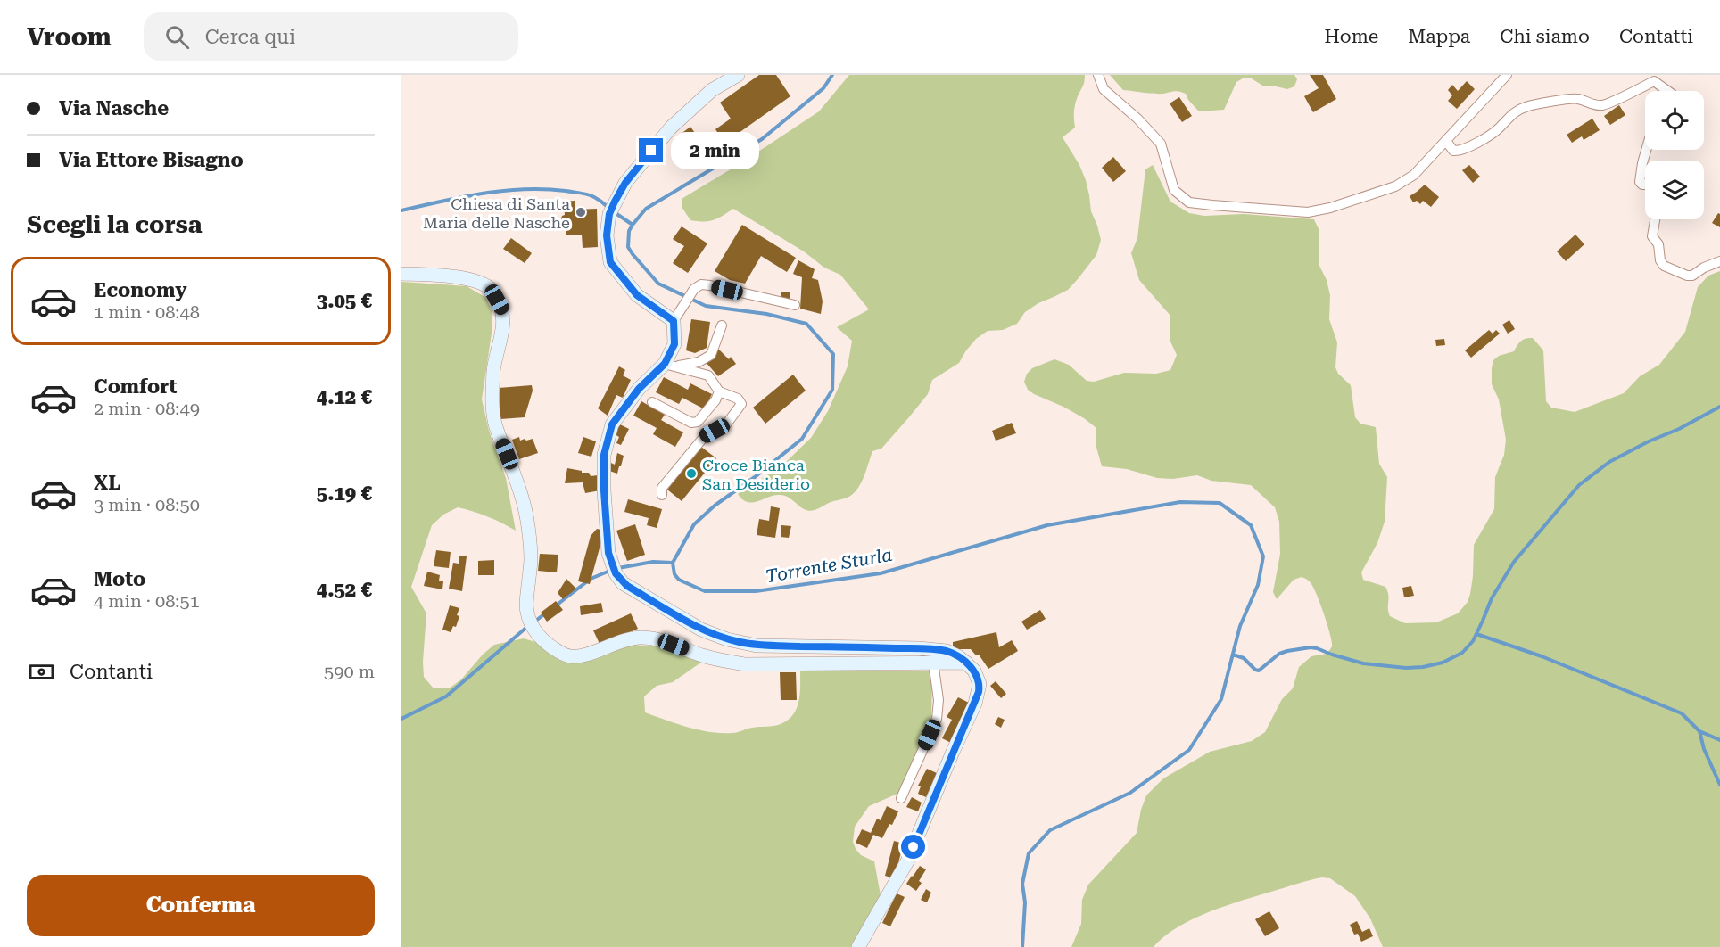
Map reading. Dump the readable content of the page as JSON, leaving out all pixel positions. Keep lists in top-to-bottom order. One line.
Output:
{"water":["Torrente Sturla"],"places":["Chiesa di Santa Maria delle Nasche","Croce Bianca San Desiderio"],"page":{"header":"Vroom","search":"Cerca qui","nav":["Home","Mappa","Chi siamo","Contatti"],"banner":["Via Nasche","Via Ettore Bisagno"],"bubble":"2 min","heading":"Scegli la corsa","list":[{"name":"Economy","note":"1 min · 08:48","value":"3.05 €"},{"name":"Comfort","note":"2 min · 08:49","value":"4.12 €"},{"name":"XL","note":"3 min · 08:50","value":"5.19 €"},{"name":"Moto","note":"4 min · 08:51","value":"4.52 €"}],"pay":["Contanti","590 m"],"buttons":"Conferma"}}
